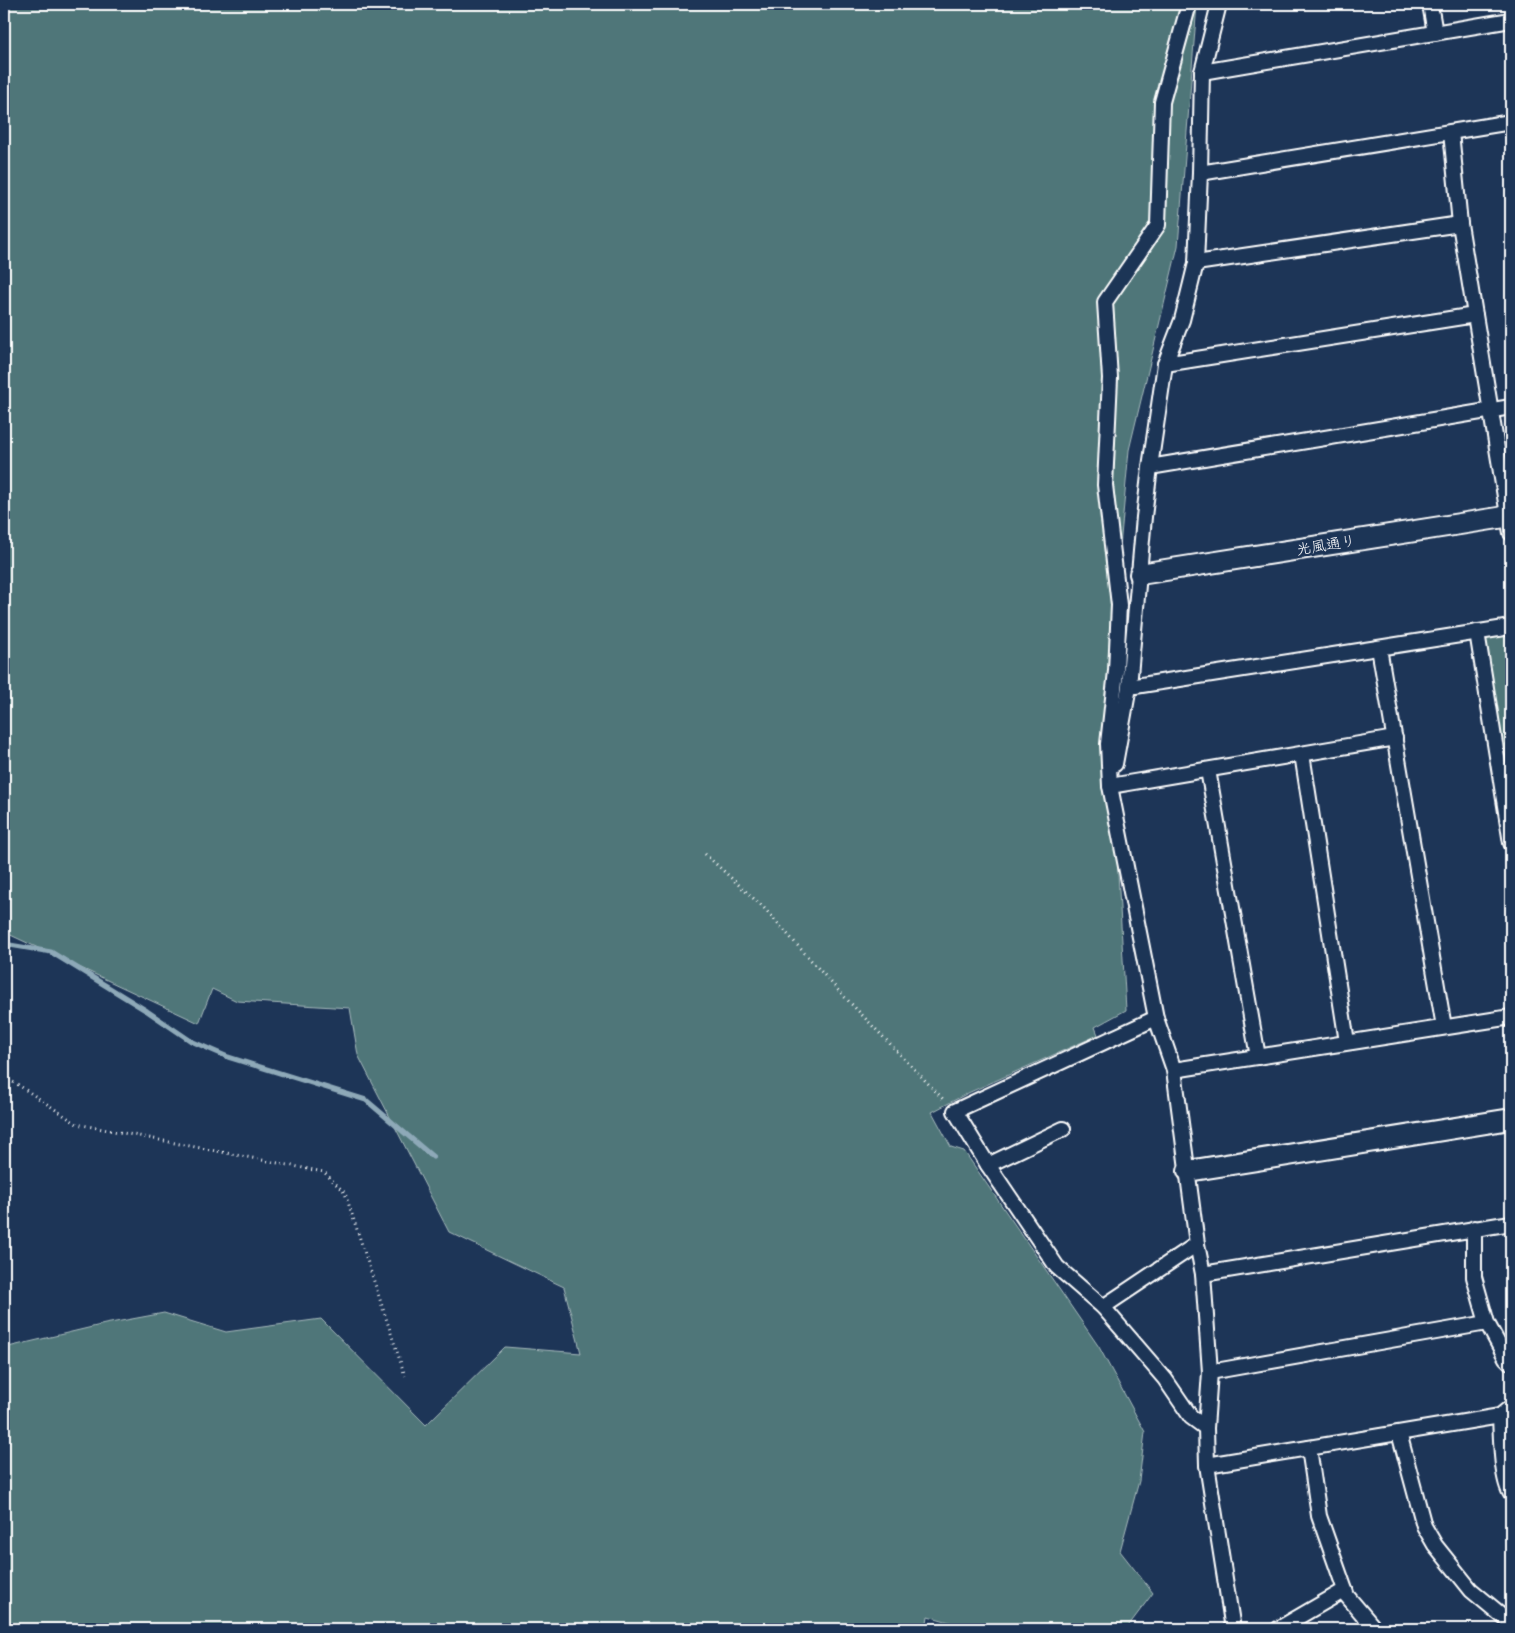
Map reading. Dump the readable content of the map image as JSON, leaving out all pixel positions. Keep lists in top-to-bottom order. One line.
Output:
{"streets":{"street":["光風通り"]}}
